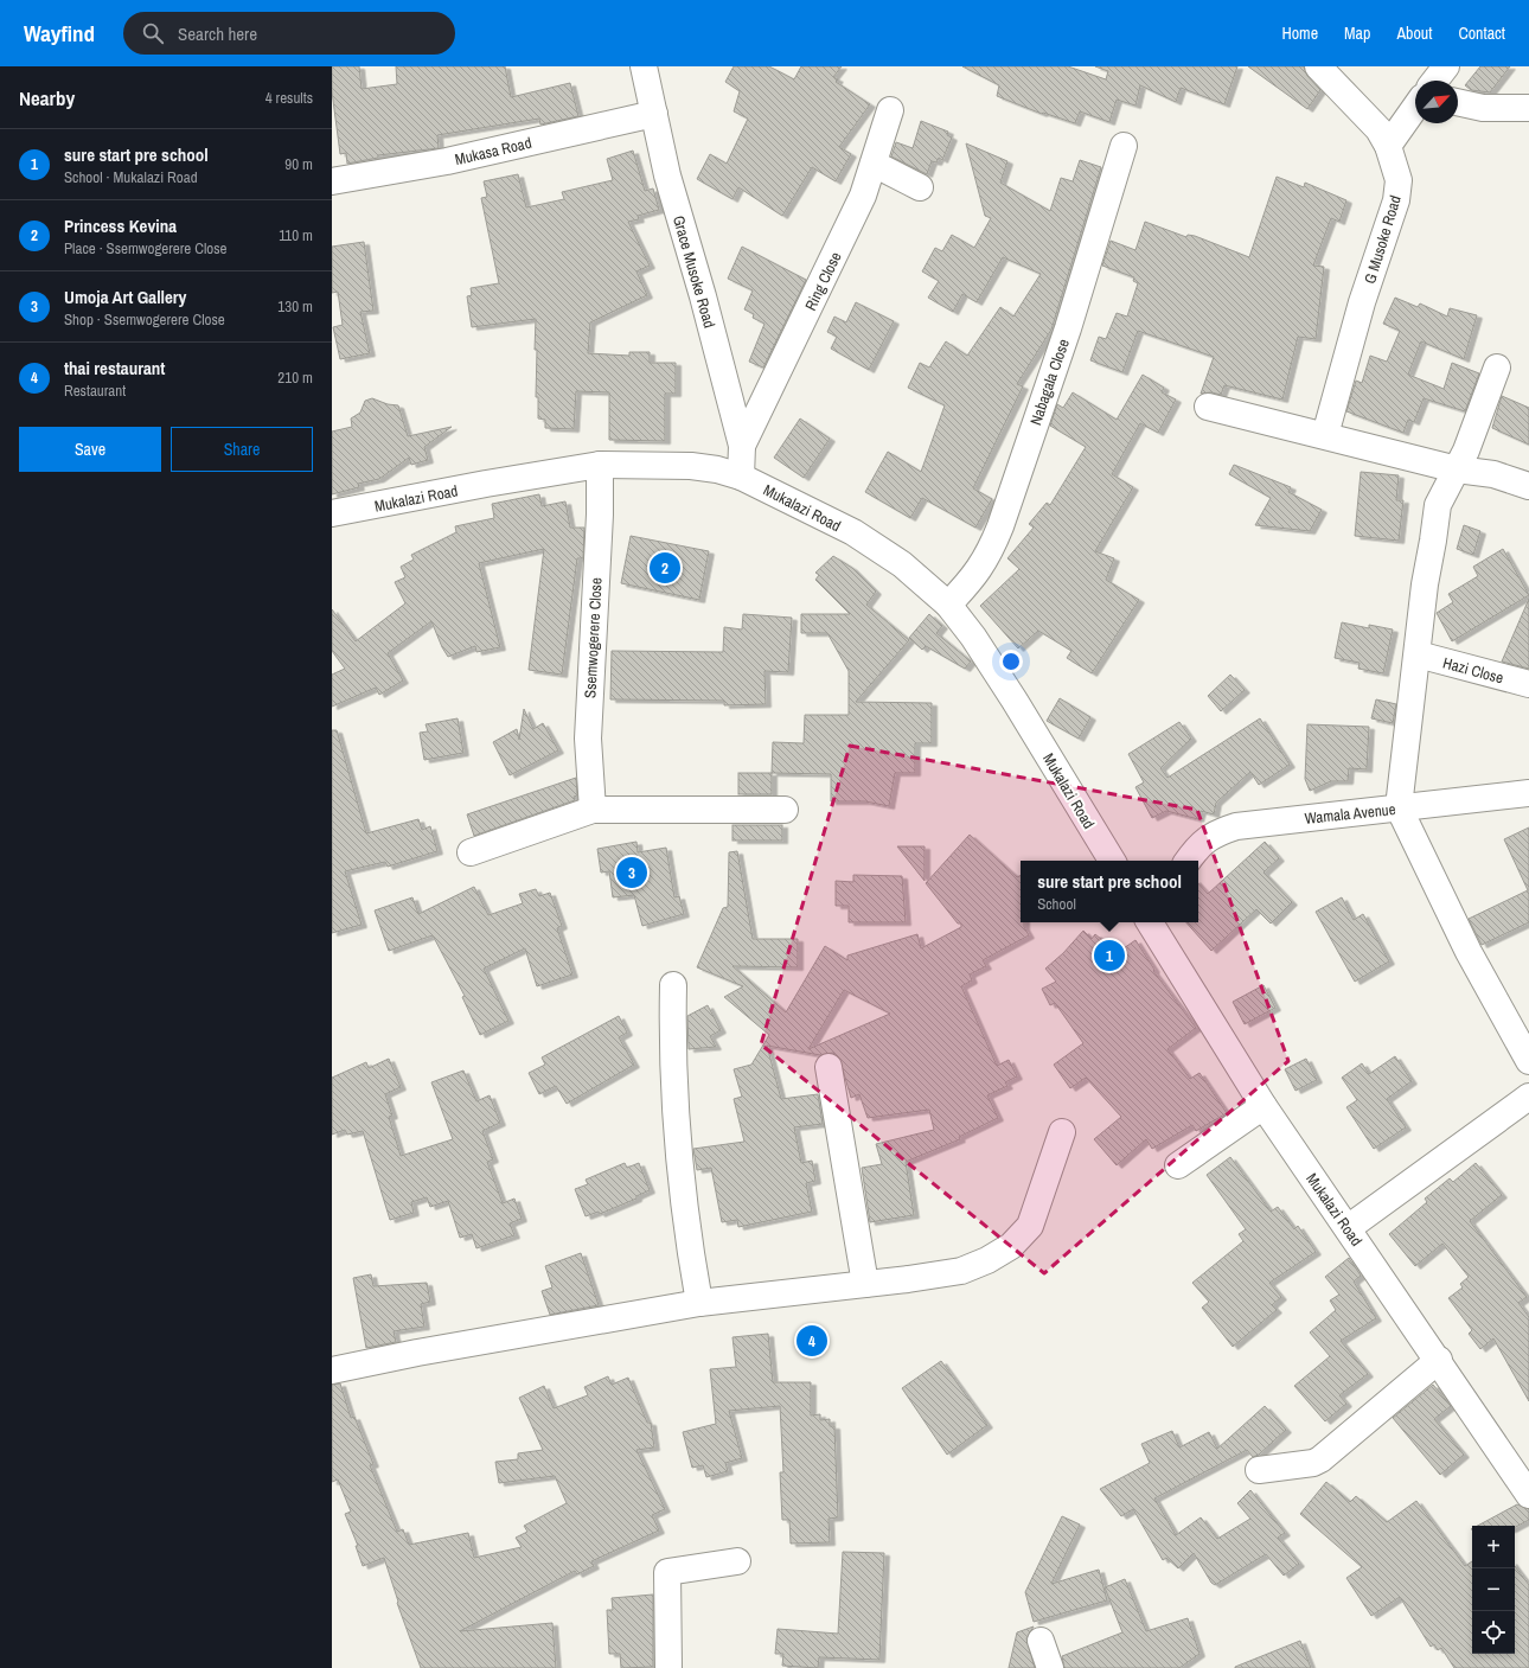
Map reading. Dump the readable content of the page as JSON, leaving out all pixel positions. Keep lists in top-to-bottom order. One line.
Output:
{"streets":{"street":["Mukasa Road","G Musoke Road","Grace Musoke Road","Ring Close","Nabagala Close","Mukalazi Road","Ssemwogerere Close","Hazi Close","Wamala Avenue"]},"crossings":[["Mukasa Road","Grace Musoke Road"],["Grace Musoke Road","Ring Close"],["Grace Musoke Road","Mukalazi Road"],["Nabagala Close","Mukalazi Road"],["Mukalazi Road","Ssemwogerere Close"]],"north":"top right","page":{"header":"Wayfind","search":"Search here","nav":["Home","Map","About","Contact"],"heading":["Nearby","4 results"],"list":[{"mark":"1","name":"sure start pre school","note":"School · Mukalazi Road","value":"90 m"},{"mark":"2","name":"Princess Kevina","note":"Place · Ssemwogerere Close","value":"110 m"},{"mark":"3","name":"Umoja Art Gallery","note":"Shop · Ssemwogerere Close","value":"130 m"},{"mark":"4","name":"thai restaurant","note":"Restaurant","value":"210 m"}],"buttons":["Save","Share"],"pins":["2","3","1","4"],"popup":["sure start pre school","School"],"map_buttons":["+","−"]}}
